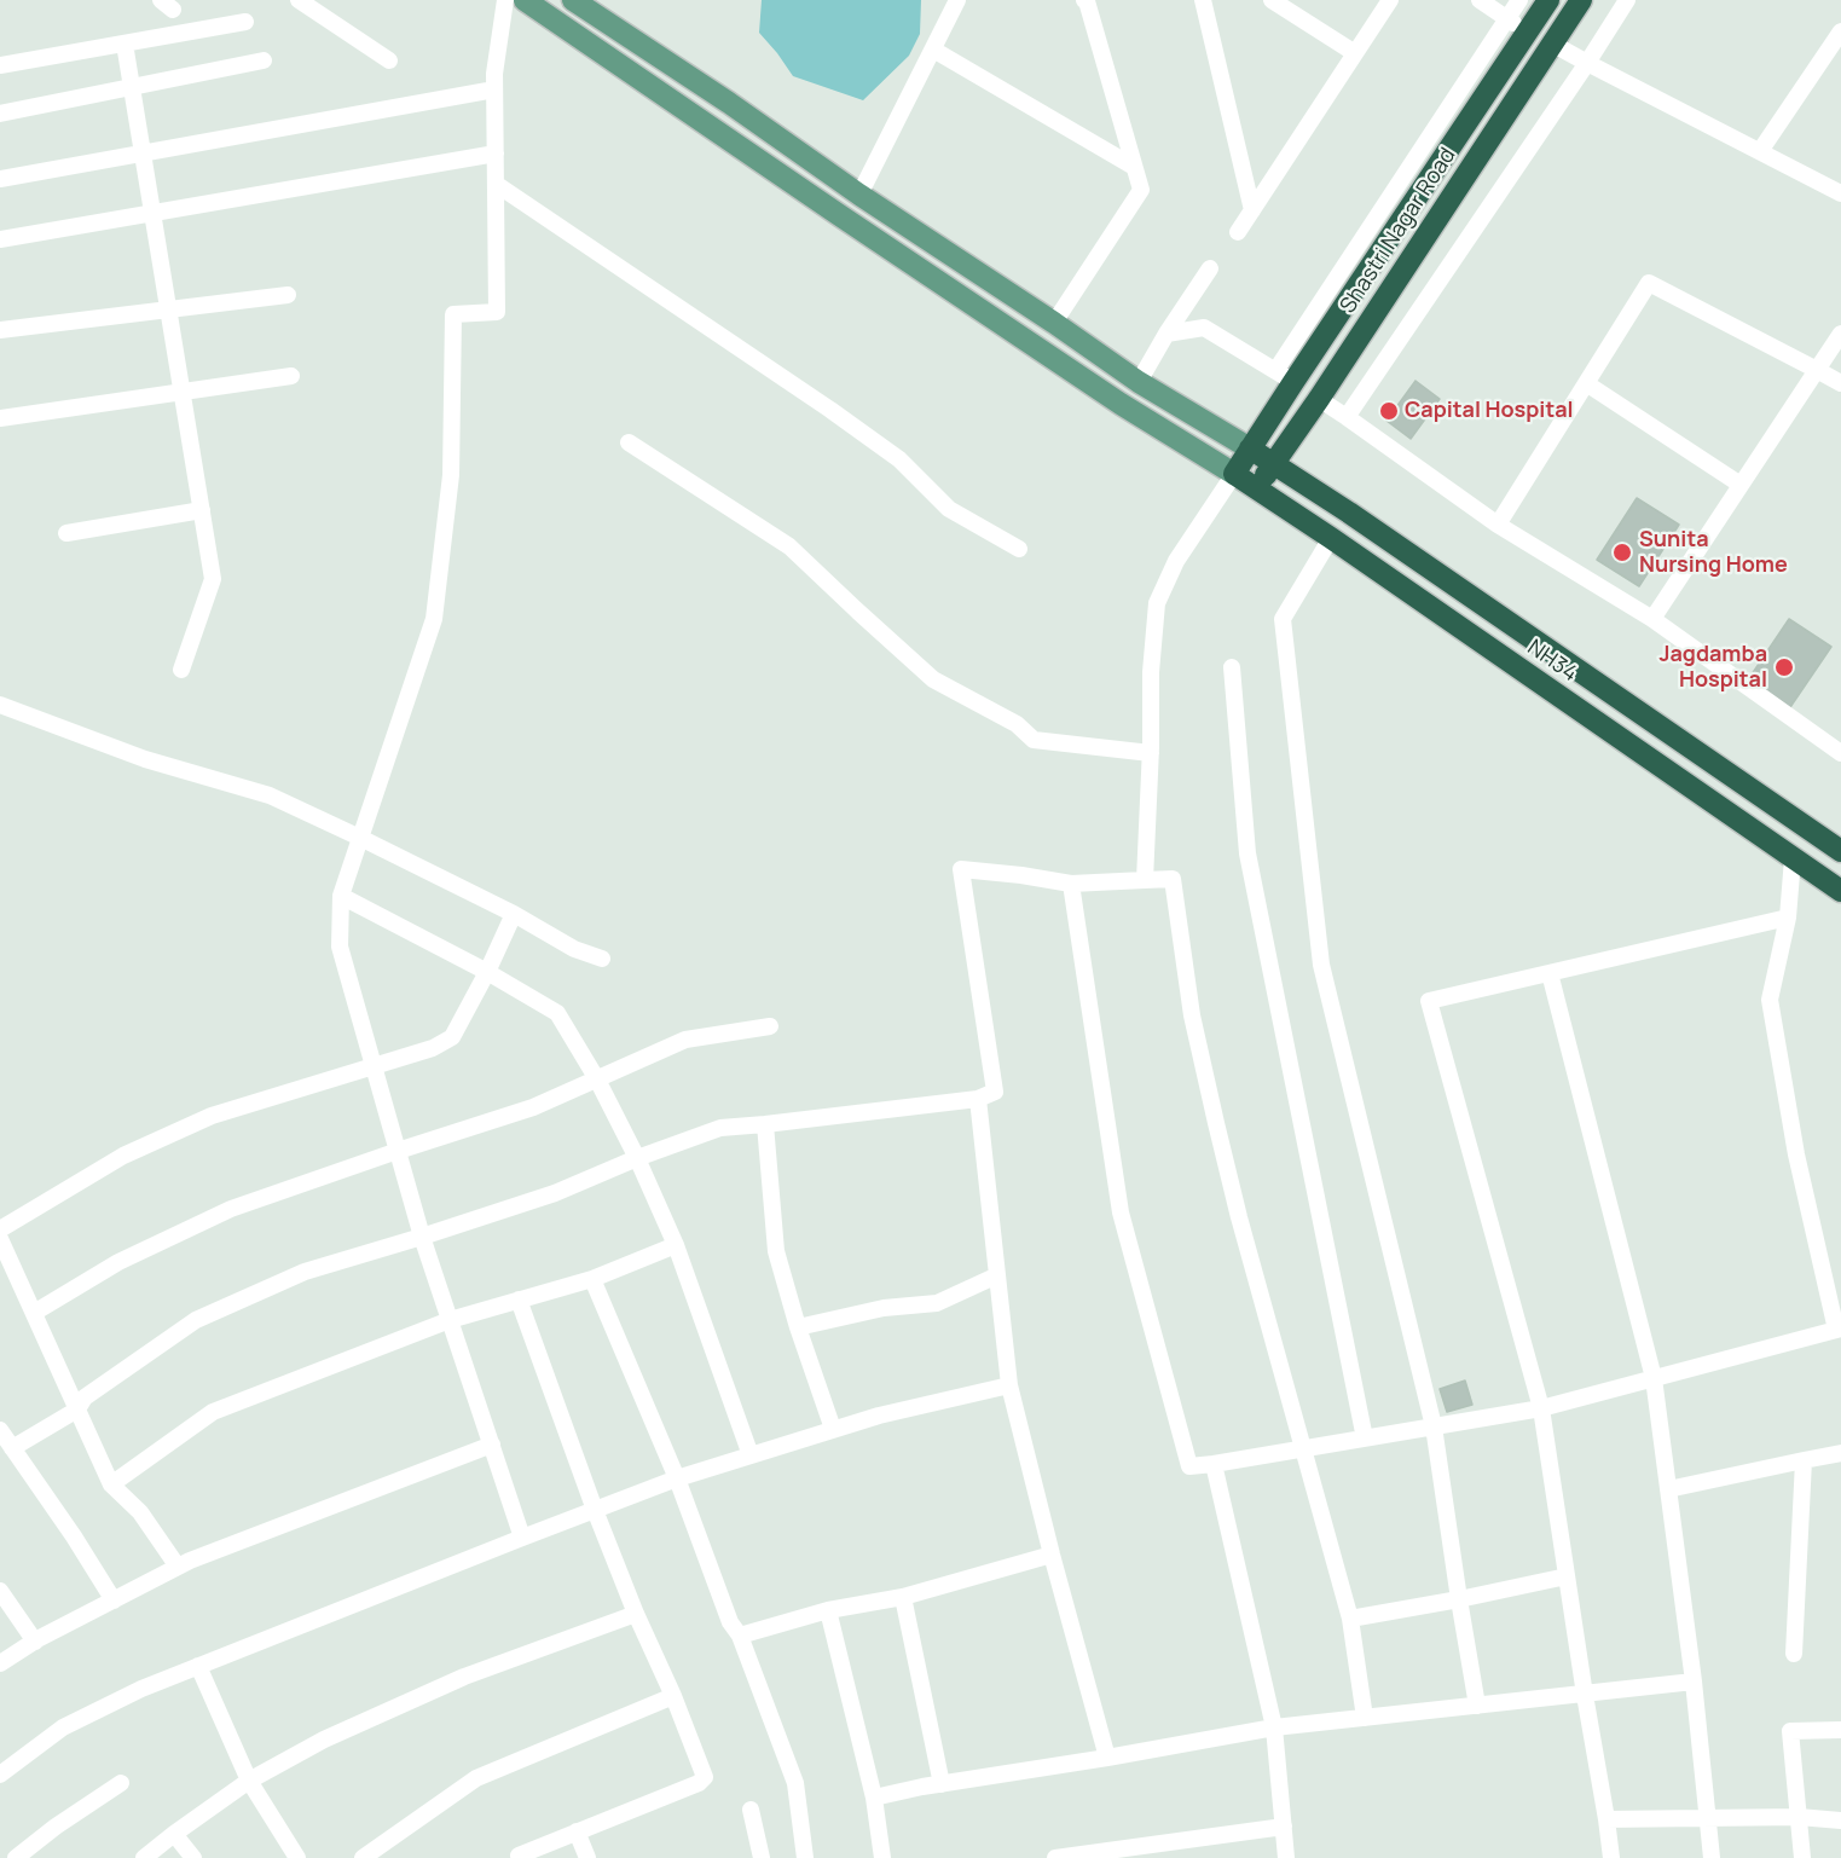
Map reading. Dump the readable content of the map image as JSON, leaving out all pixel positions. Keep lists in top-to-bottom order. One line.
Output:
{"streets":{"highway":["Shastri Nagar Road","NH34"]},"crossings":[["Shastri Nagar Road","NH34"]],"places":["Capital Hospital","Sunita Nursing Home","Jagdamba Hospital"]}
